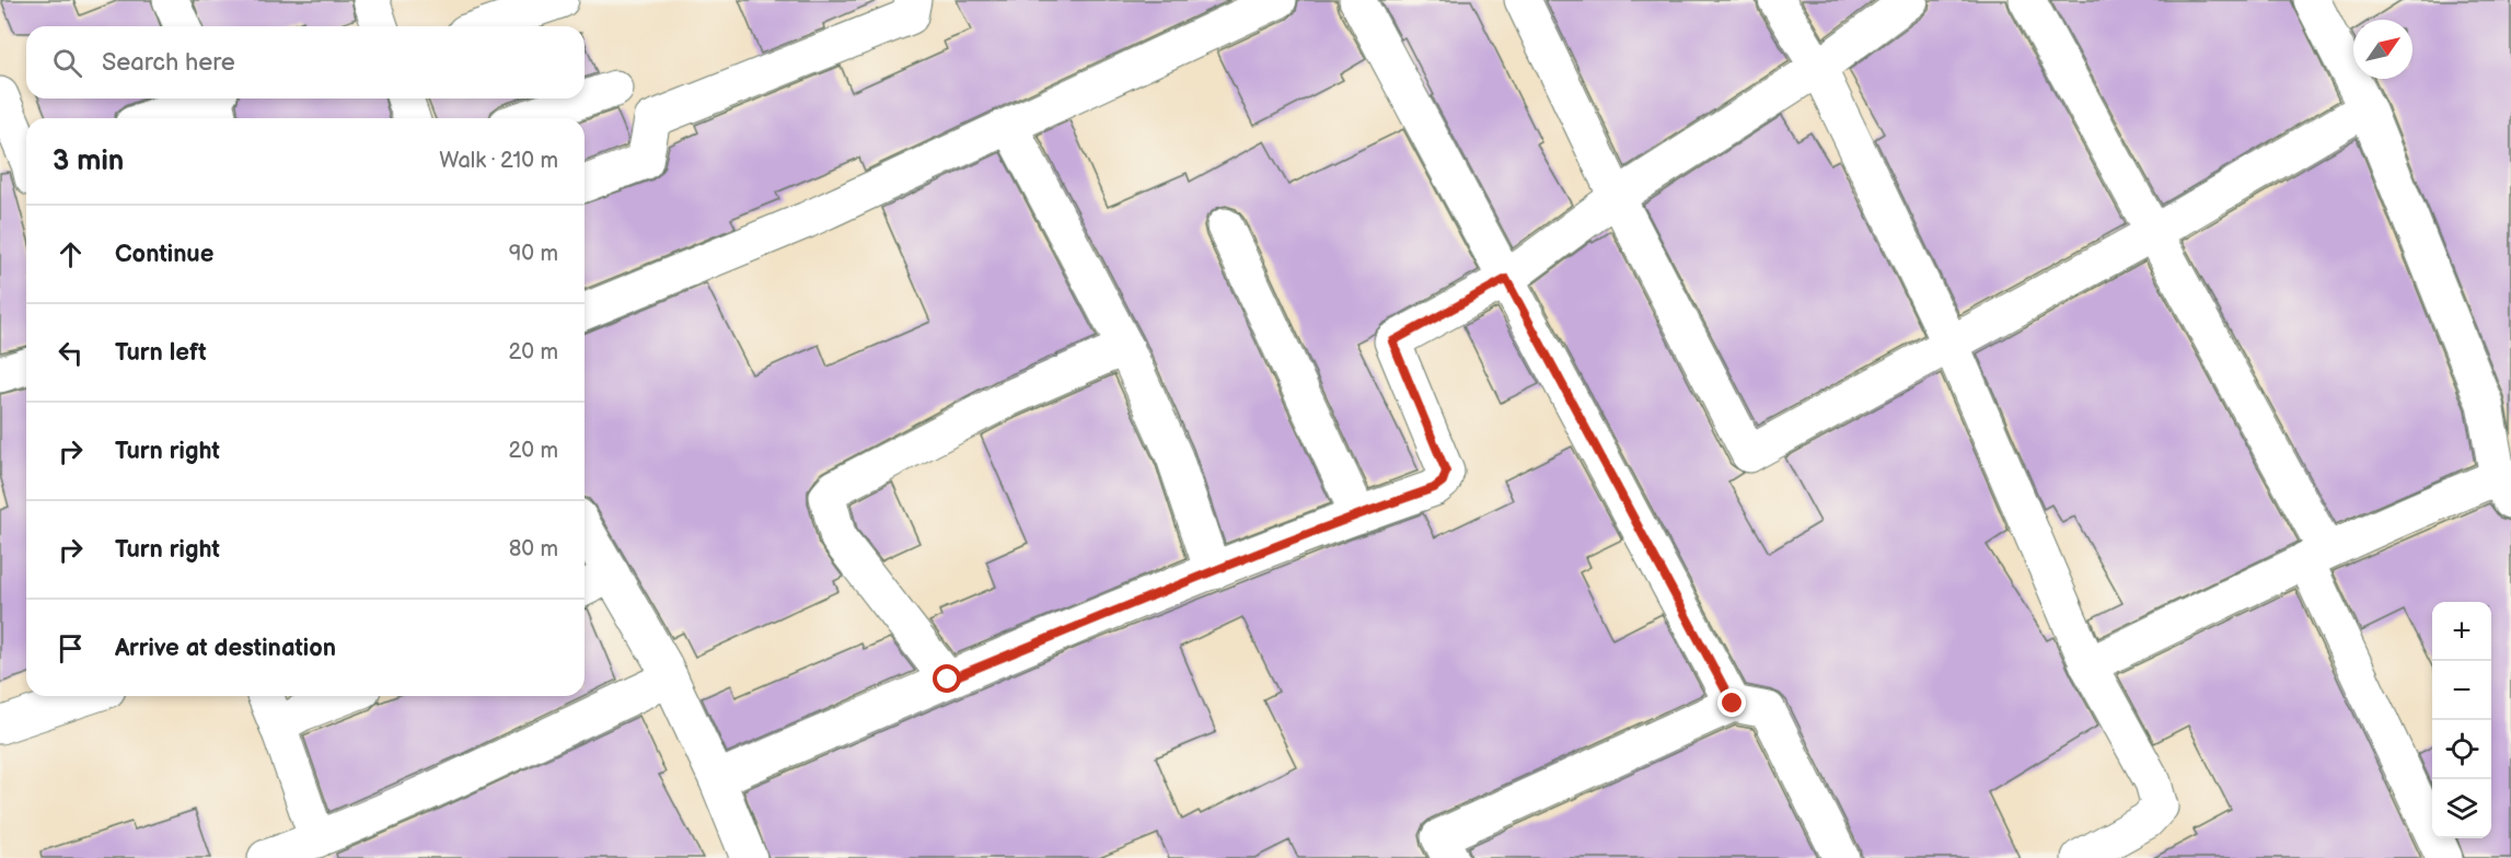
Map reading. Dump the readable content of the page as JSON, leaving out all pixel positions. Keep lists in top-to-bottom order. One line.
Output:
{"north":"top right","page":{"search":"Search here","heading":["3 min","Walk · 210 m"],"list":[["Continue","90 m"],["Turn left","20 m"],["Turn right","20 m"],["Turn right","80 m"],"Arrive at destination"],"map_buttons":["+","−"]}}
